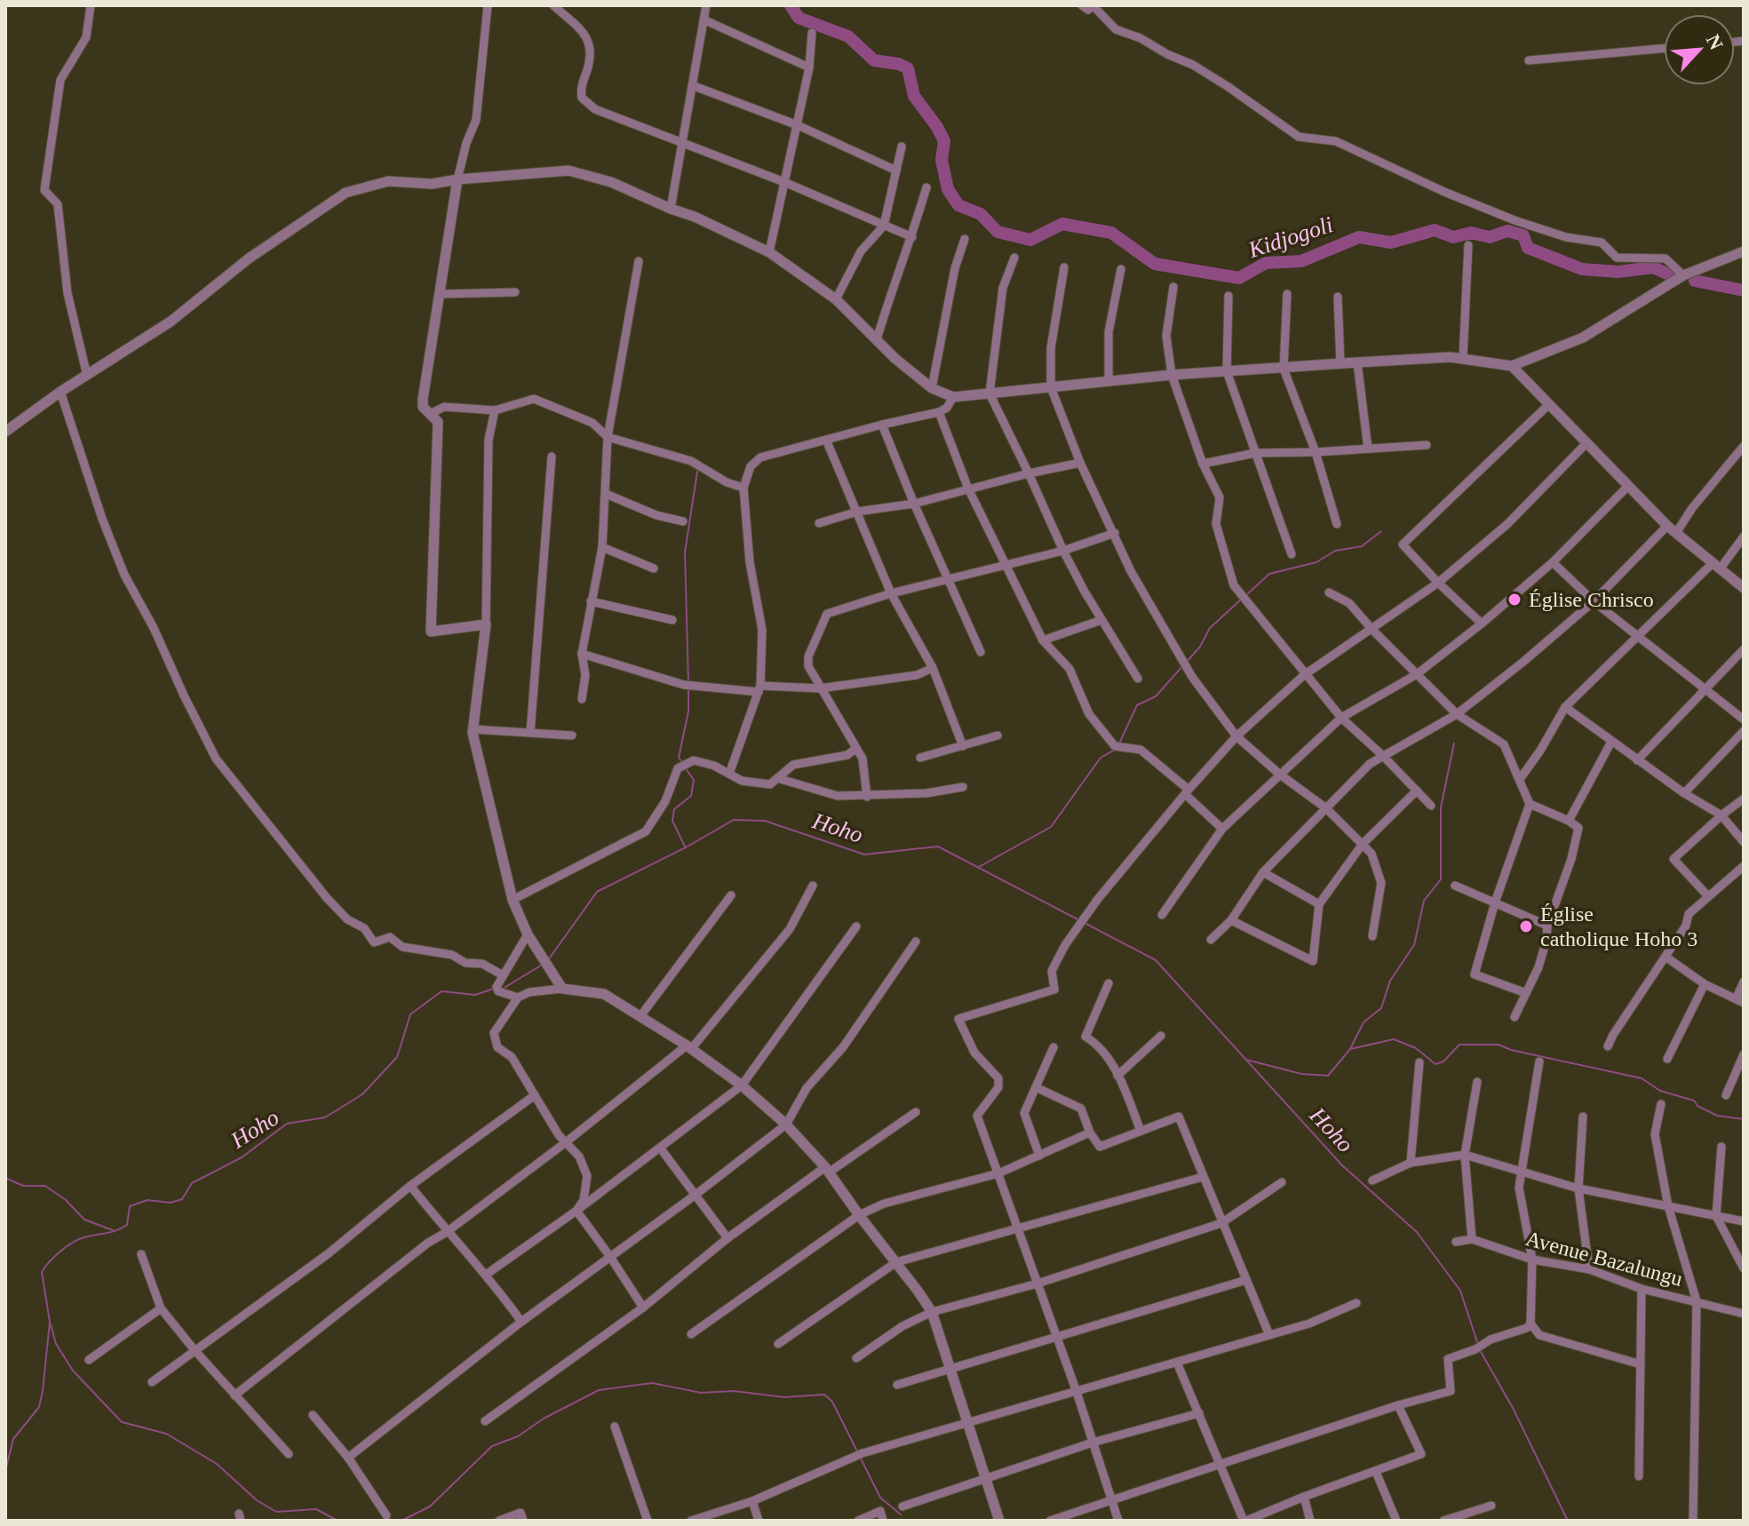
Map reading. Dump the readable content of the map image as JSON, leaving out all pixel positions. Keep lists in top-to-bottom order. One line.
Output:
{"streets":{"street":["Avenue Bazalungu"]},"water":["Kidjogoli","Hoho"],"places":["Église Chrisco","Église catholique Hoho 3"],"north":"top right"}
